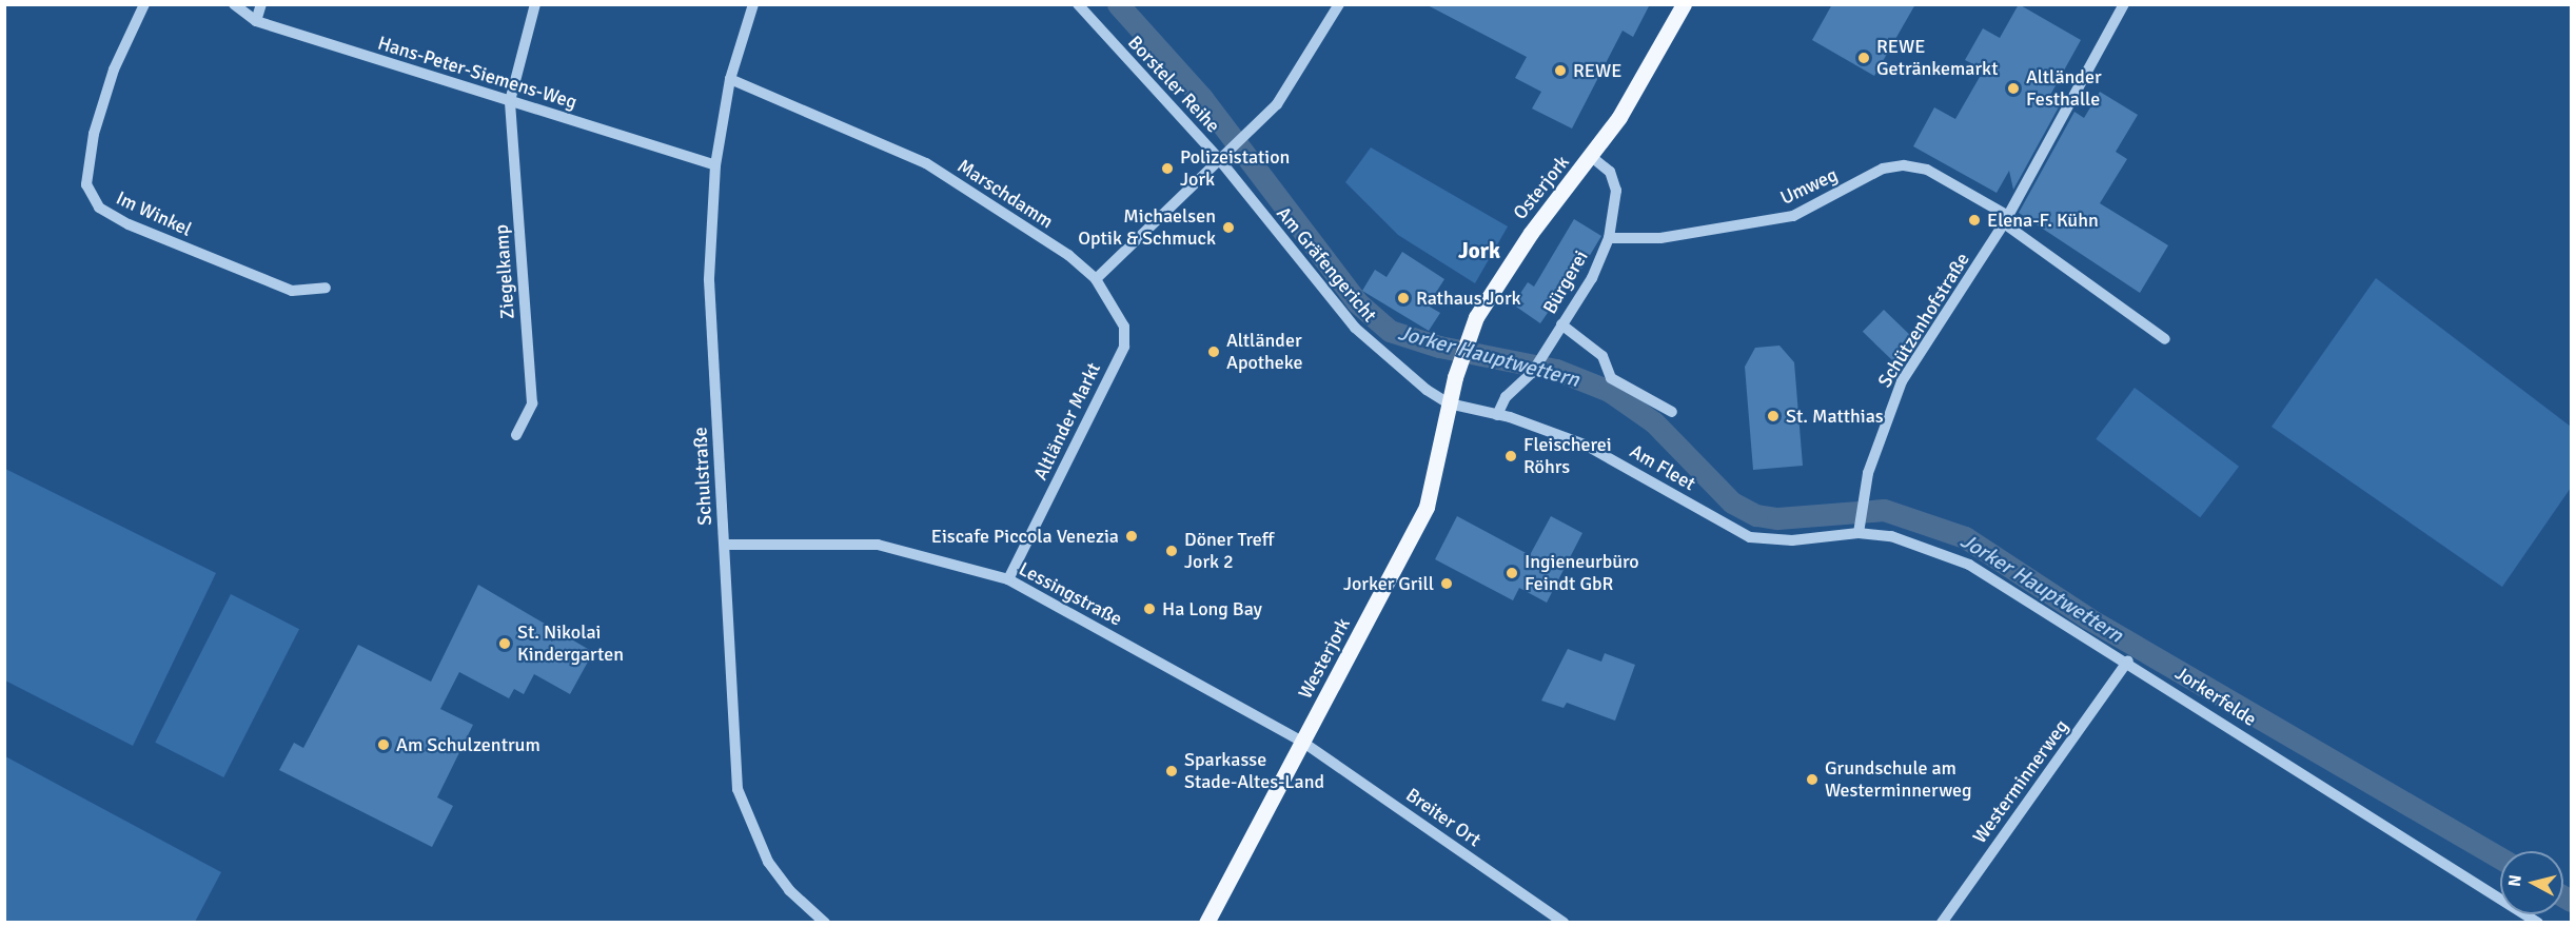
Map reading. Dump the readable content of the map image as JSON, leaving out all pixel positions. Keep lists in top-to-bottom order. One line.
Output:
{"streets":{"main road":["Osterjork","Westerjork"],"street":["Hans-Peter-Siemens-Weg","Borsteler Reihe","Umweg","Marschdamm","Im Winkel","Am Gräfengericht","Ziegelkamp","Bürgerei","Schützenhofstraße","Altländer Markt","Am Fleet","Schulstraße","Lessingstraße","Jorkerfelde","Westerminnerweg","Breiter Ort"]},"crossings":[["Hans-Peter-Siemens-Weg","Ziegelkamp"],["Hans-Peter-Siemens-Weg","Schulstraße"],["Borsteler Reihe","Am Gräfengericht"],["Umweg","Bürgerei"],["Umweg","Schützenhofstraße"],["Osterjork","Am Gräfengericht"],["Osterjork","Bürgerei"],["Osterjork","Am Fleet"],["Osterjork","Westerjork"],["Marschdamm","Altländer Markt"],["Marschdamm","Schulstraße"],["Am Gräfengericht","Am Fleet"],["Am Gräfengericht","Westerjork"],["Bürgerei","Am Fleet"],["Schützenhofstraße","Am Fleet"],["Schützenhofstraße","Jorkerfelde"],["Altländer Markt","Lessingstraße"],["Am Fleet","Westerjork"],["Am Fleet","Jorkerfelde"],["Schulstraße","Lessingstraße"],["Lessingstraße","Westerjork"],["Lessingstraße","Breiter Ort"],["Westerjork","Breiter Ort"],["Jorkerfelde","Westerminnerweg"]],"districts":["Jork"],"water":["Jorker Hauptwettern"],"places":["REWE Getränkemarkt","REWE","Altländer Festhalle","Polizeistation Jork","Elena-F. Kühn","Michaelsen Optik & Schmuck","Rathaus Jork","Altländer Apotheke","St. Matthias","Fleischerei Röhrs","Eiscafe Piccola Venezia","Döner Treff Jork 2","Ingieneurbüro Feindt GbR","Jorker Grill","Ha Long Bay","St. Nikolai Kindergarten","Am Schulzentrum","Sparkasse Stade-Altes-Land","Grundschule am Westerminnerweg"],"north":"left"}
